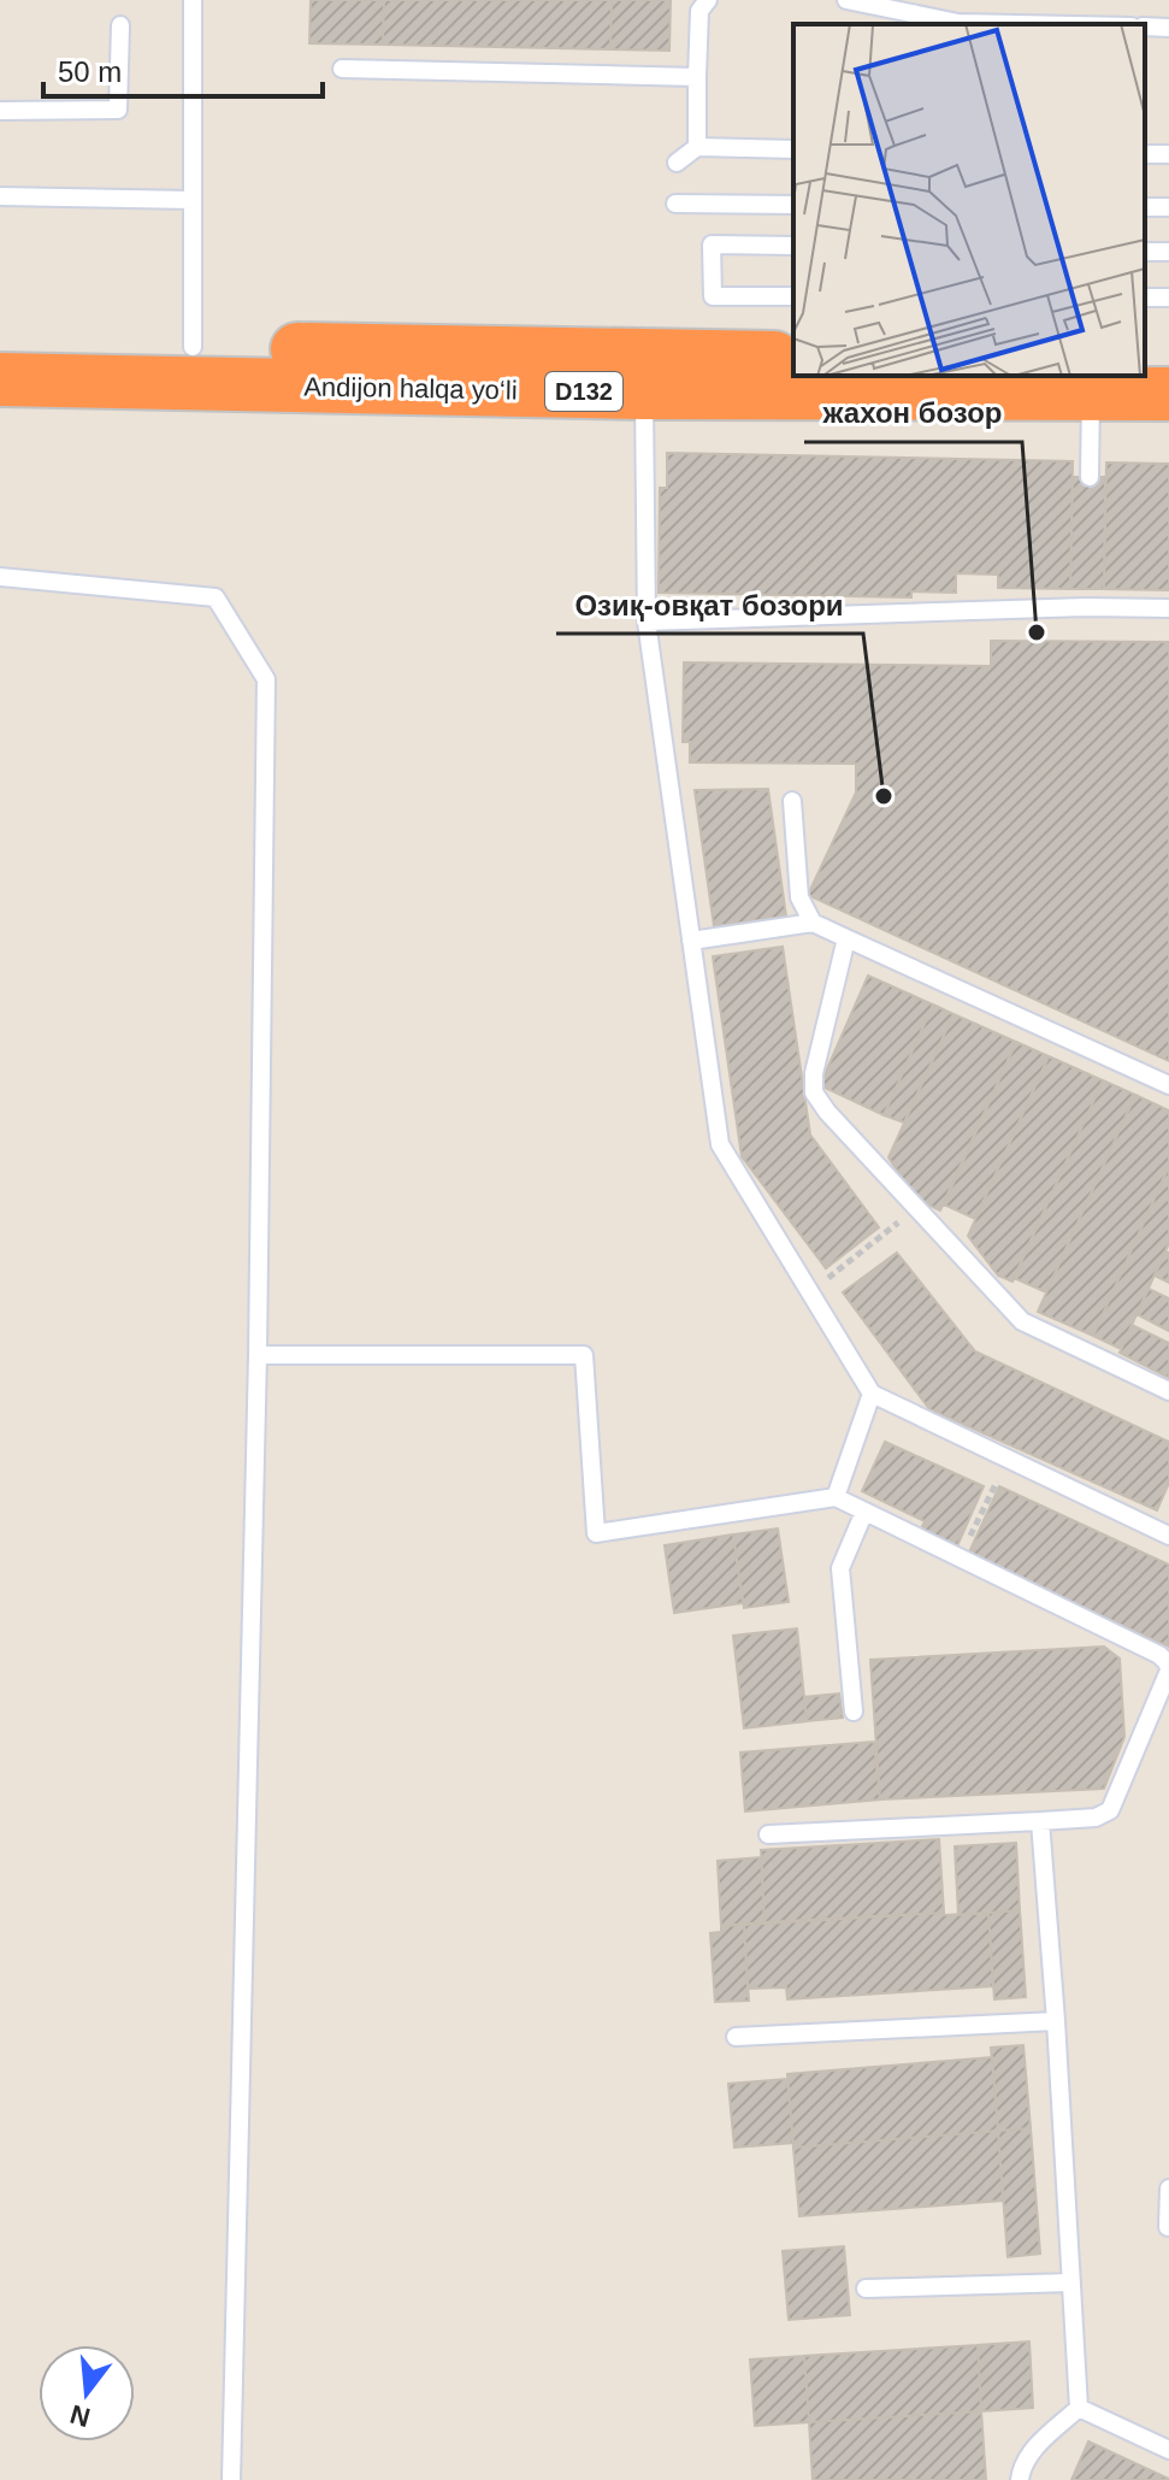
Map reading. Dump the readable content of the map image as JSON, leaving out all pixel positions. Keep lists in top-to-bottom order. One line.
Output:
{"streets":{"highway":["Andijon halqa yo‘li","D132"]},"places":["жахон бозор","Озиқ-овқат бозори"],"scale_bar":"50 m","north":"bottom"}
